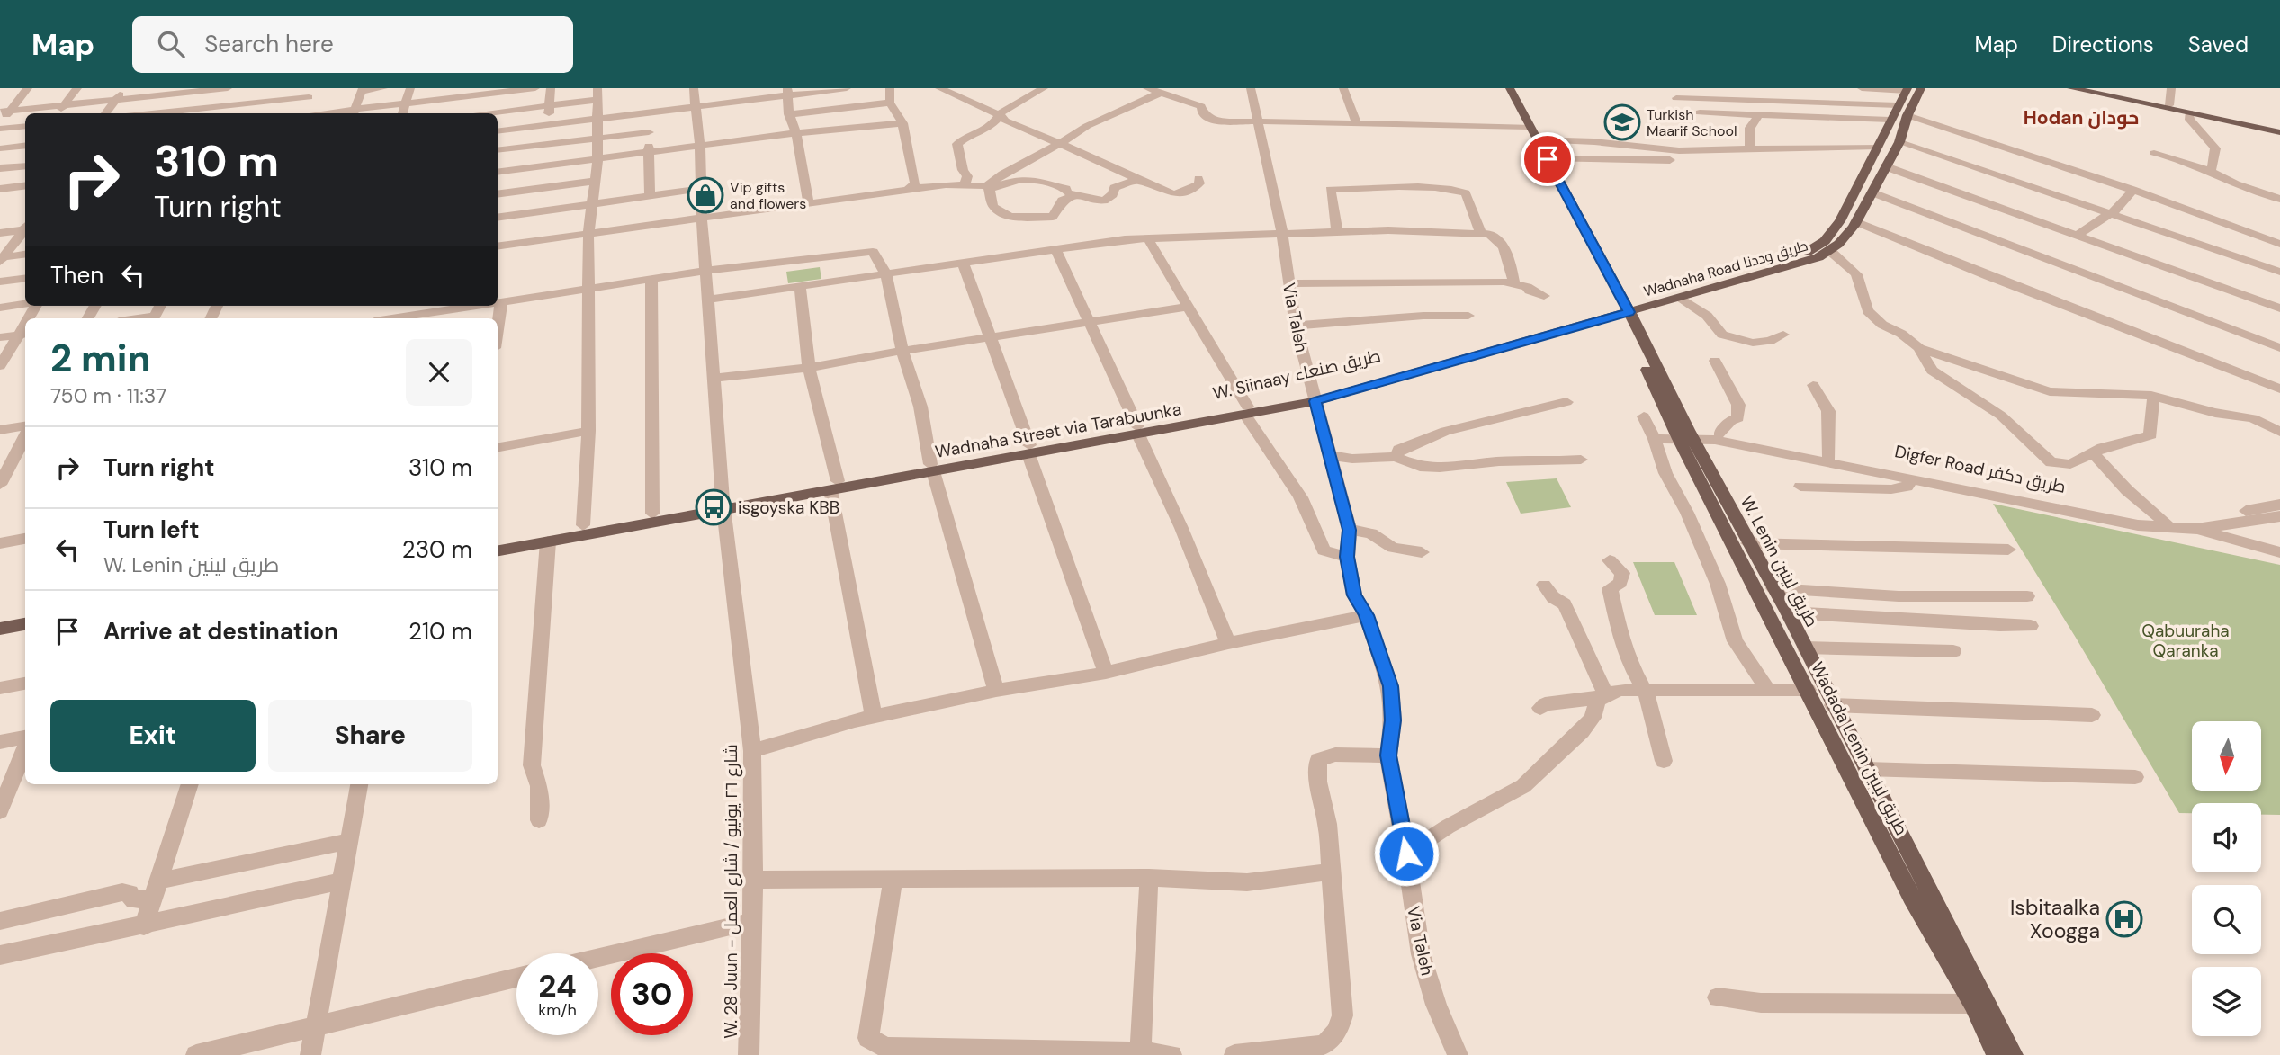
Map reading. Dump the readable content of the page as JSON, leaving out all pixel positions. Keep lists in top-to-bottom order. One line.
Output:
{"streets":{"main road":["Wadnaha Road طريق وددنا","W. Siinaay طريق صنعاء","W. Lenin طريق لينين","Wadada Lenin طريق لينين"],"street":["Via Taleh","Digfer Road طريق دكفر","W. 28 Juun - شارع ٢٦ يونيو / شارع العمل"]},"crossings":[["Wadnaha Road طريق وددنا","Wadada Lenin طريق لينين"],["Via Taleh","W. Siinaay طريق صنعاء"],["W. Siinaay طريق صنعاء","W. 28 Juun - شارع ٢٦ يونيو / شارع العمل"],["Digfer Road طريق دكفر","W. Lenin طريق لينين"],["Digfer Road طريق دكفر","Wadada Lenin طريق لينين"],["W. Lenin طريق لينين","Wadada Lenin طريق لينين"]],"districts":["Hodan حودان"],"parks":["Qabuuraha Qaranka"],"places":{"school or university":["Turkish Maarif School"],"shop":["Vip gifts and flowers"],"bus stop":["isgoyska KBB"],"hospital":["Isbitaalka Xoogga"]},"north":"bottom","page":{"header":"Map","search":"Search here","nav":["Map","Directions","Saved"],"turn":["310 m","Turn right"],"then":"Then","heading":["2 min","750 m · 11:37"],"list":[{"name":"Turn right","value":"310 m"},{"name":"Turn left","note":"W. Lenin طريق لينين","value":"230 m"},{"name":"Arrive at destination","value":"210 m"}],"buttons":["Exit","Share"],"speed":"24 km/h","limit":"30"}}
